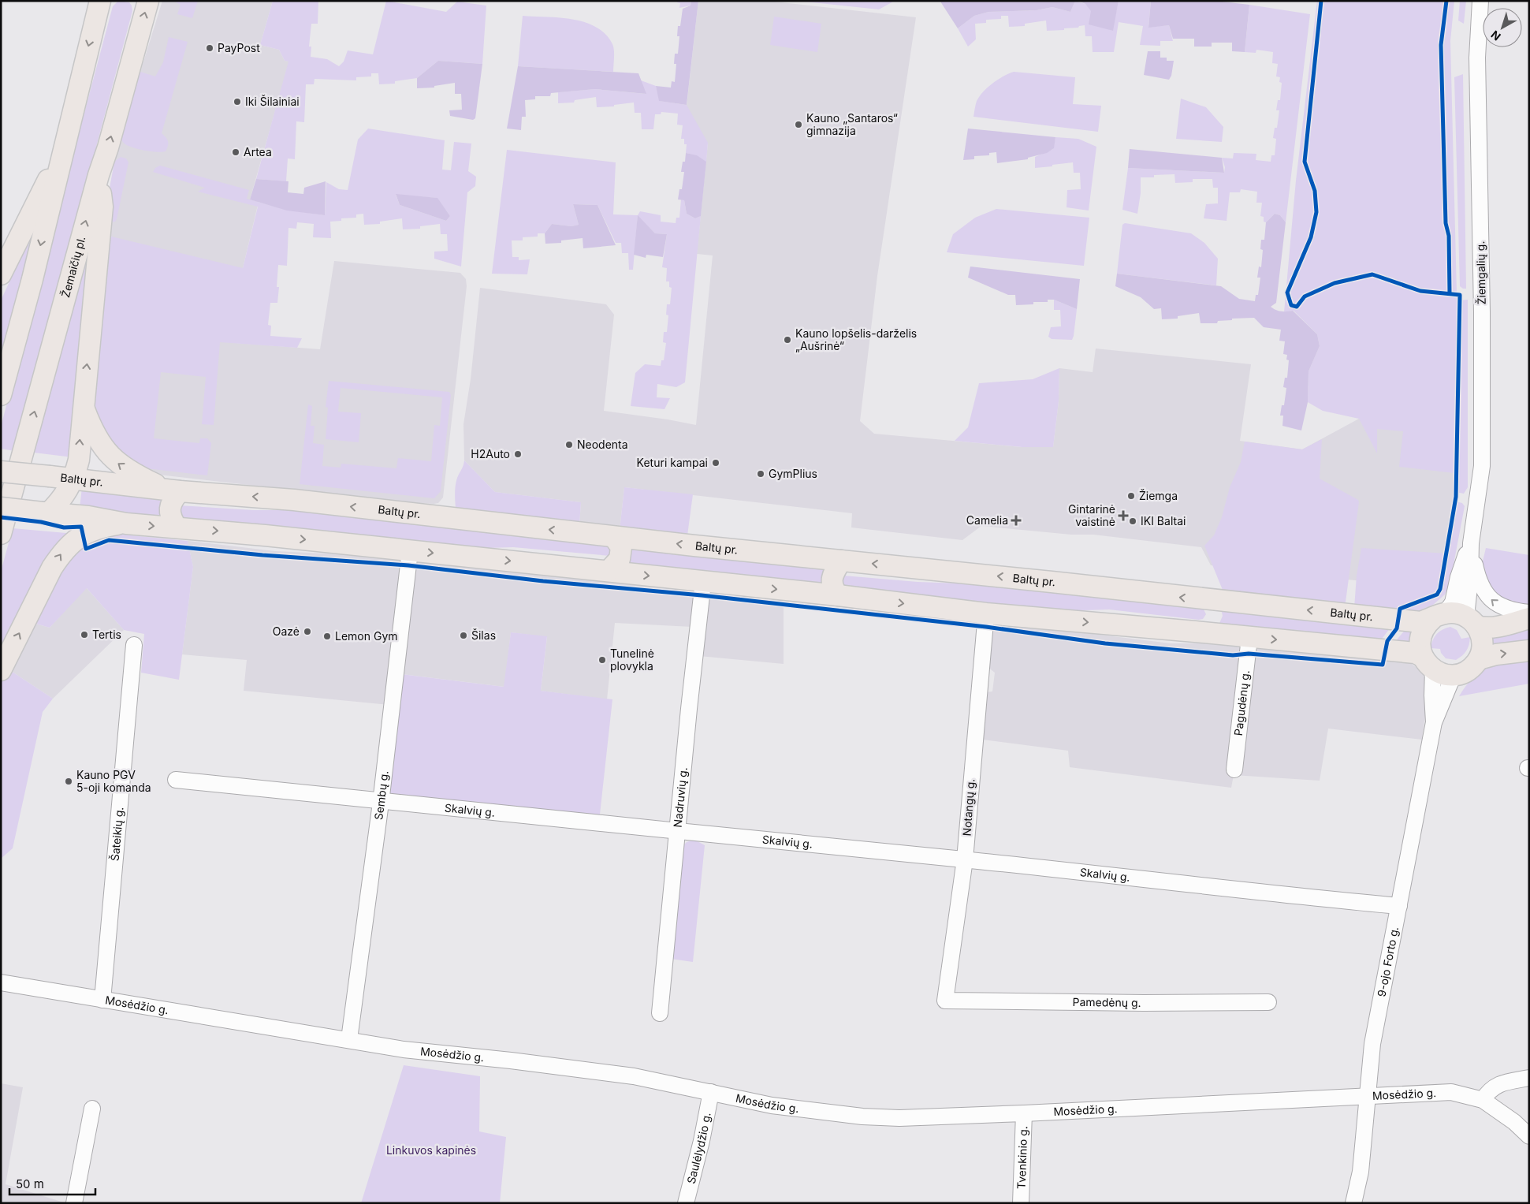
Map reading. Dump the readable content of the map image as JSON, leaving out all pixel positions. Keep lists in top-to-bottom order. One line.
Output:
{"streets":{"main road":["Žemaičių pl.","Baltų pr."],"street":["Žiemgalių g.","Pagudėnų g.","Sembų g.","Nadruvių g.","Notangų g.","Skalvių g.","Šateikių g.","9-ojo Forto g.","Pamedėnų g.","Mosėdžio g.","Saulėlydžio g.","Tvenkinio g."]},"crossings":[["Žiemgalių g.","Baltų pr."],["Žiemgalių g.","9-ojo Forto g."],["Baltų pr.","9-ojo Forto g."],["Sembų g.","Skalvių g."],["Sembų g.","Mosėdžio g."],["Nadruvių g.","Skalvių g."],["Notangų g.","Skalvių g."],["Notangų g.","Pamedėnų g."],["Skalvių g.","9-ojo Forto g."],["Šateikių g.","Mosėdžio g."],["9-ojo Forto g.","Mosėdžio g."],["Mosėdžio g.","Saulėlydžio g."],["Mosėdžio g.","Tvenkinio g."]],"parks":["Linkuvos kapinės"],"places":{"other":["PayPost","Iki Šilainiai","Kauno „Santaros“ gimnazija","Artea","Kauno lopšelis-darželis „Aušrinė“","Neodenta","H2Auto","Keturi kampai","GymPlius","Žiemga","IKI Baltai","Oazė","Tertis","Šilas","Lemon Gym","Tunelinė plovykla","Kauno PGV 5-oji komanda"],"health":["Gintarinė vaistinė","Camelia"]},"scale_bar":"50 m","north":"bottom left"}
